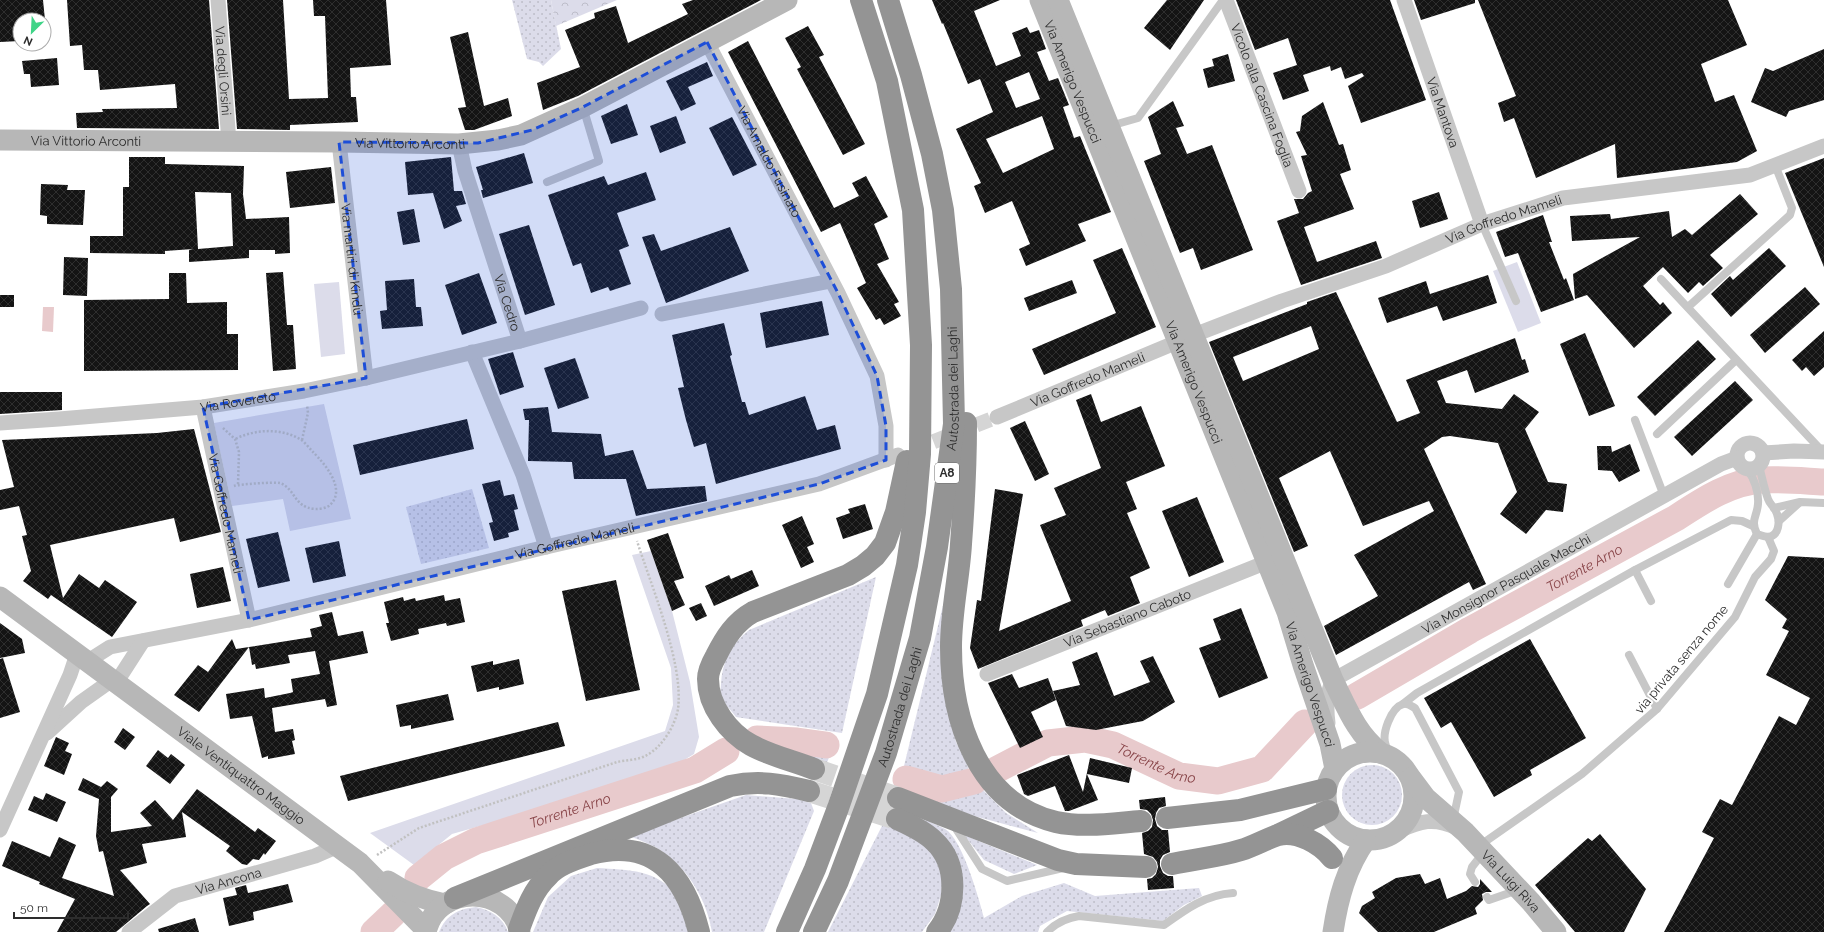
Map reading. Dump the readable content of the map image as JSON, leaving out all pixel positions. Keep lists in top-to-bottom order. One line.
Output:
{"streets":{"highway":["Autostrada dei Laghi","A8"],"main road":["Via Amerigo Vespucci","Via Vittorio Arconti","Viale Ventiquattro Maggio","Via Luigi Riva"],"street":["Via degli Orsini","Vicolo alla Cascina Foglia","Via Mantova","Via Arnaldo Fusinato","Via Goffredo Mameli","Via martiri di Kindù","Via Cedro","Via Rovereto","Via Monsignor Pasquale Macchi","Via Sebastiano Caboto","Via Ancona"],"lane":["via privata senza nome"]},"crossings":[["Via degli Orsini","Via Vittorio Arconti"],["Via Amerigo Vespucci","Via Goffredo Mameli"],["Via Amerigo Vespucci","Via Monsignor Pasquale Macchi"],["Via Amerigo Vespucci","Via Sebastiano Caboto"],["Via Amerigo Vespucci","Via Luigi Riva"],["Via Mantova","Via Goffredo Mameli"],["Via Vittorio Arconti","Via Arnaldo Fusinato"],["Via Vittorio Arconti","Via martiri di Kindù"],["Via Vittorio Arconti","Via Cedro"],["Via Arnaldo Fusinato","Via Goffredo Mameli"],["Via Goffredo Mameli","Via Rovereto"],["Via Goffredo Mameli","Viale Ventiquattro Maggio"],["Via martiri di Kindù","Via Rovereto"],["Via Cedro","Via Rovereto"],["via privata senza nome","Via Luigi Riva"],["Viale Ventiquattro Maggio","Via Ancona"]],"water":["Torrente Arno"],"scale_bar":"50 m","north":"bottom left"}
